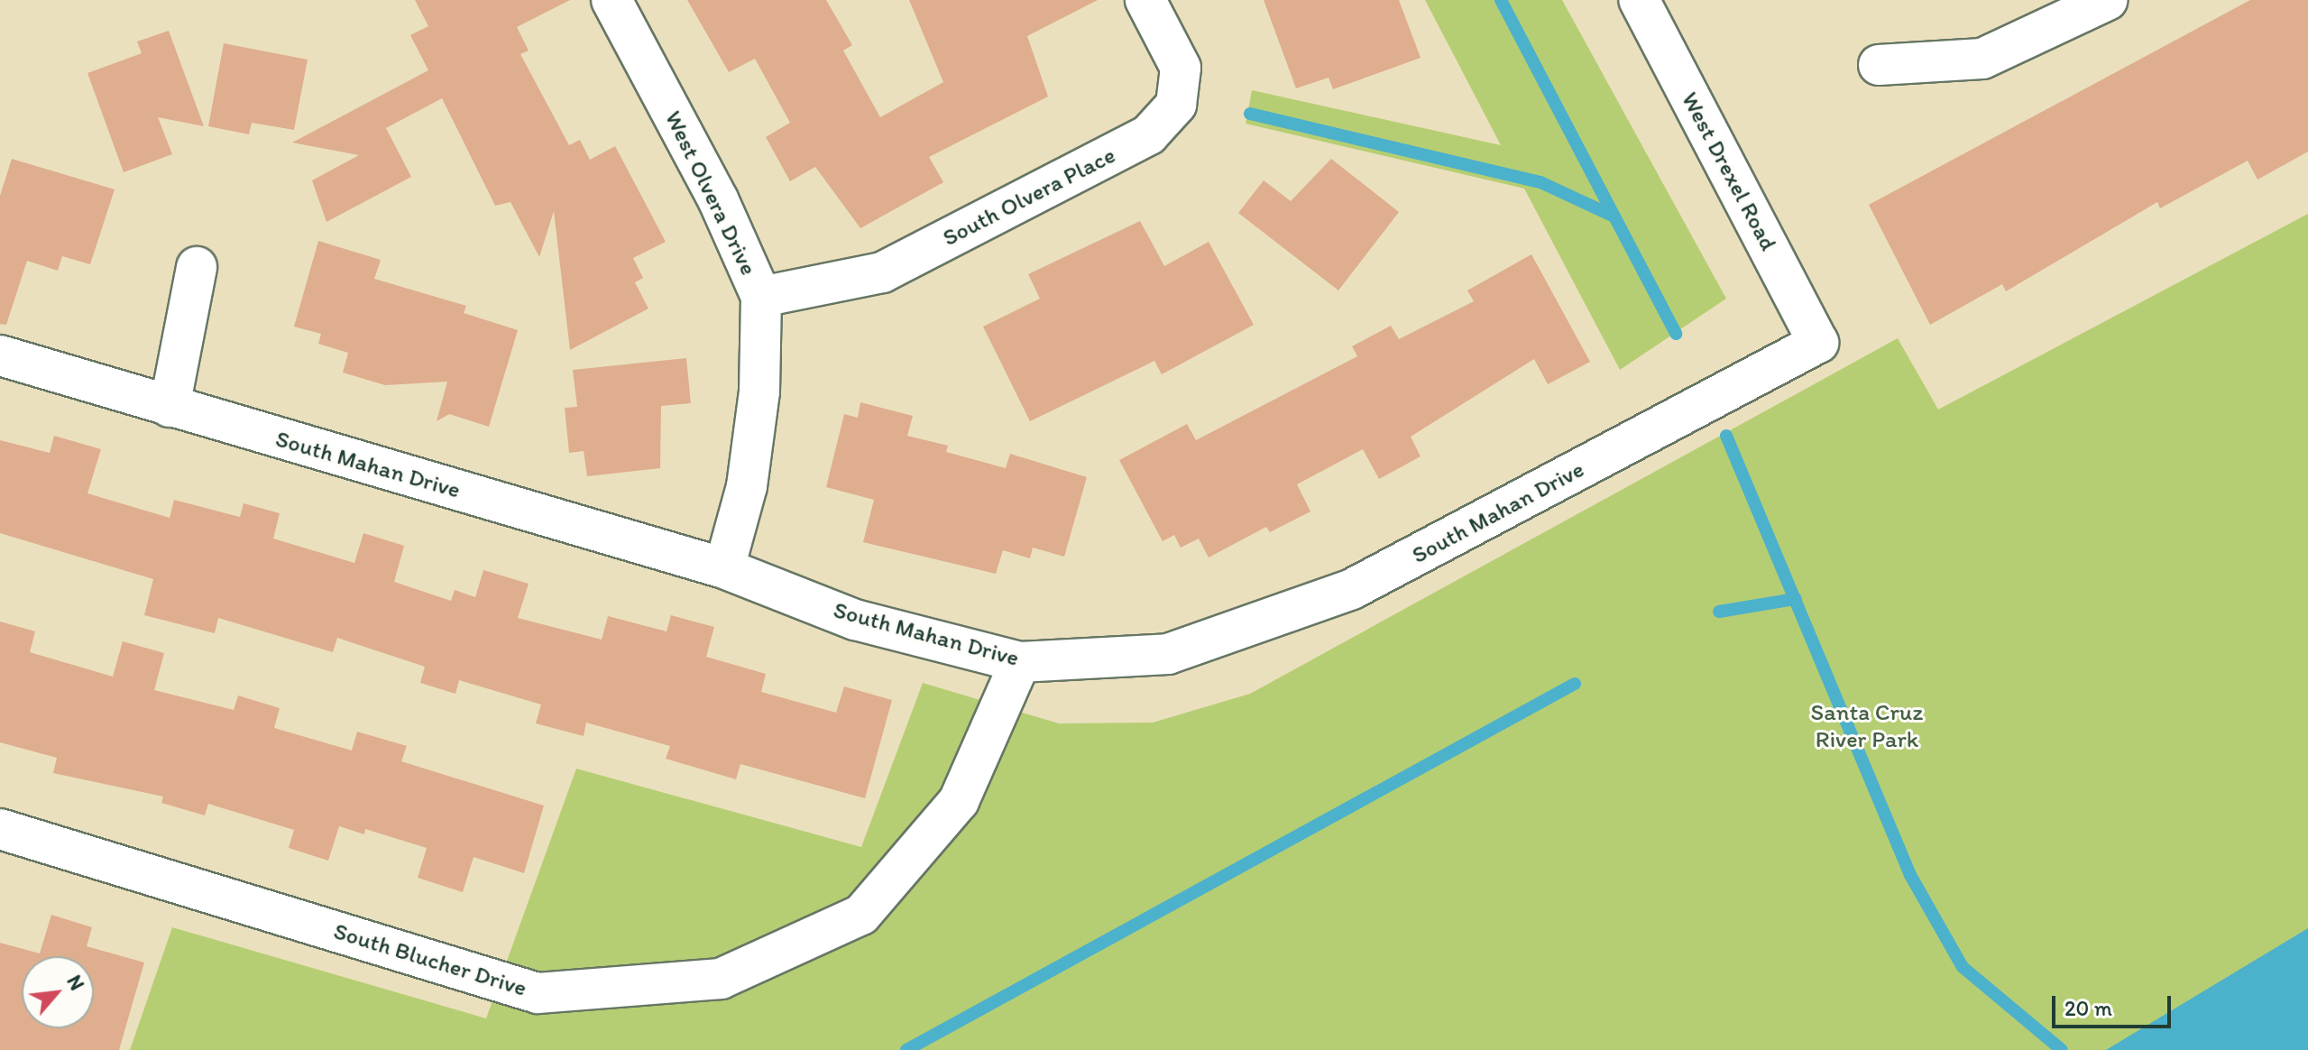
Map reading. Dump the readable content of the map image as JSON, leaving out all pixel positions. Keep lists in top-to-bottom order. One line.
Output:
{"streets":{"street":["West Drexel Road","West Olvera Drive","South Olvera Place","South Mahan Drive","South Blucher Drive"]},"crossings":[["West Drexel Road","South Mahan Drive"],["West Olvera Drive","South Olvera Place"],["West Olvera Drive","South Mahan Drive"],["South Mahan Drive","South Blucher Drive"]],"parks":["Santa Cruz River Park"],"scale_bar":"20 m","north":"top right"}
